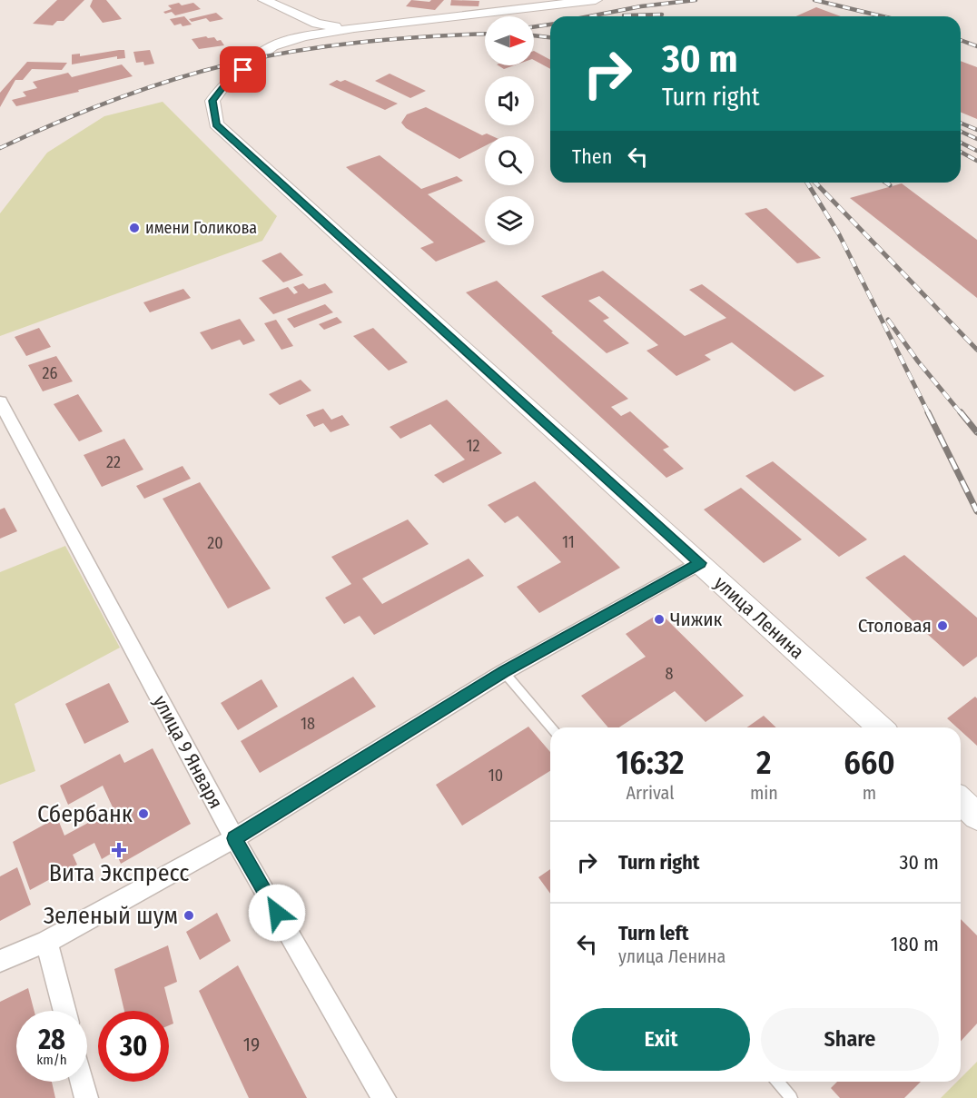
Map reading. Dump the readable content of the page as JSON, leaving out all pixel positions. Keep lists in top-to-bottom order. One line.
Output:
{"streets":{"street":["улица Ленина","улица 9 Января"]},"places":{"other":["имени Голикова","Чижик","Столовая","Сбербанк","Зеленый шум"],"health":["Вита Экспресс"]},"house_numbers":["26","12","22","11","20","8","18","10","19"],"north":"right","page":{"turn":["30 m","Turn right"],"then":"Then","eta":["16:32","Arrival","2","min","660","m"],"list":[{"name":"Turn right","value":"30 m"},{"name":"Turn left","note":"улица Ленина","value":"180 m"}],"buttons":["Exit","Share"],"speed":"28 km/h","limit":"30"}}
